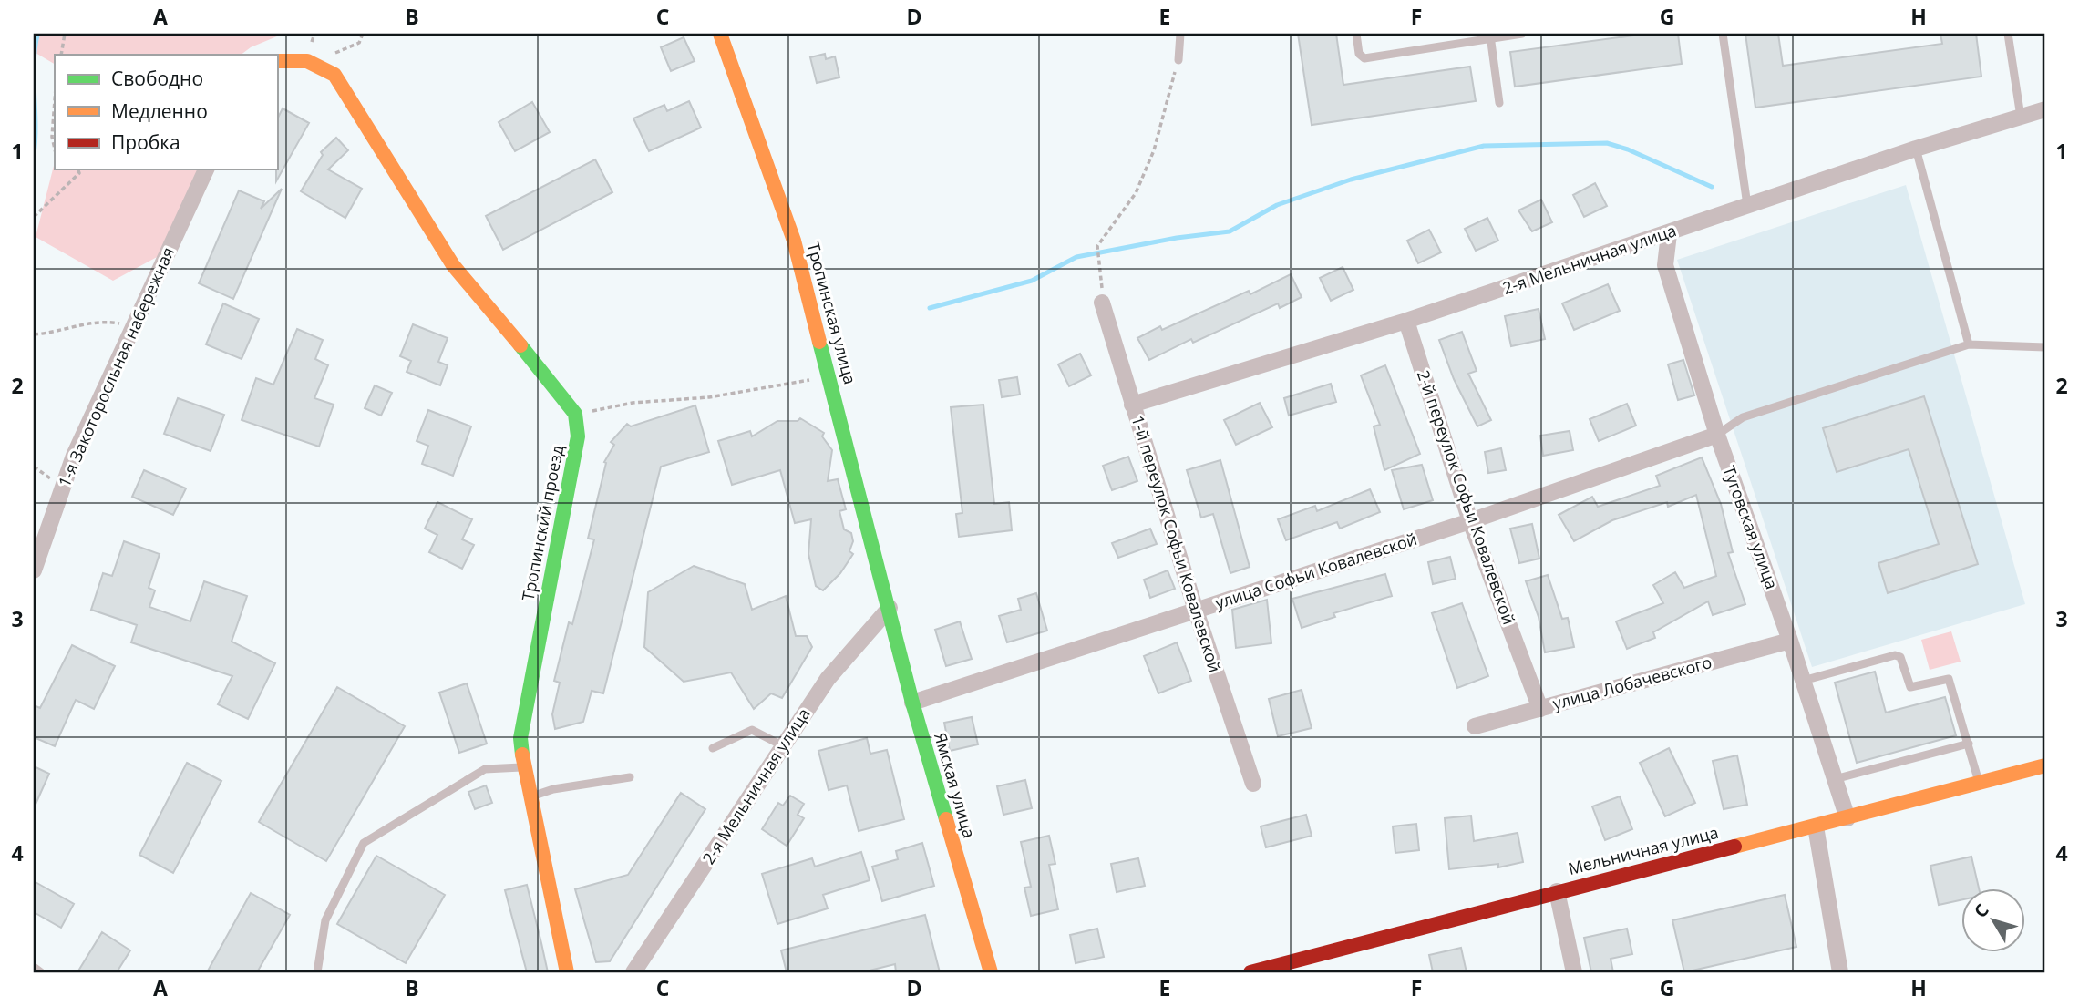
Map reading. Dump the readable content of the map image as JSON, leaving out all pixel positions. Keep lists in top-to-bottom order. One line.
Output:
{"streets":{"street":["2-я Мельничная улица","Тропинская улица","1-я Закоторосльная набережная","2-й переулок Софьи Ковалевской","Тропинский проезд","Туговская улица","1-й переулок Софьи Ковалевской","улица Софьи Ковалевской","улица Лобачевского","Ямская улица","Мельничная улица"]},"crossings":[["2-я Мельничная улица","Тропинская улица"],["2-я Мельничная улица","2-й переулок Софьи Ковалевской"],["2-я Мельничная улица","Туговская улица"],["2-я Мельничная улица","1-й переулок Софьи Ковалевской"],["2-я Мельничная улица","Ямская улица"],["Тропинская улица","Ямская улица"],["2-й переулок Софьи Ковалевской","улица Софьи Ковалевской"],["2-й переулок Софьи Ковалевской","улица Лобачевского"],["Туговская улица","улица Софьи Ковалевской"],["Туговская улица","улица Лобачевского"],["Туговская улица","Мельничная улица"],["1-й переулок Софьи Ковалевской","улица Софьи Ковалевской"],["улица Софьи Ковалевской","Ямская улица"]],"legend":["Свободно","Медленно","Пробка"],"north":"top left","grid":{"columns":["A","B","C","D","E","F","G","H"],"rows":["1","2","3","4"]}}
